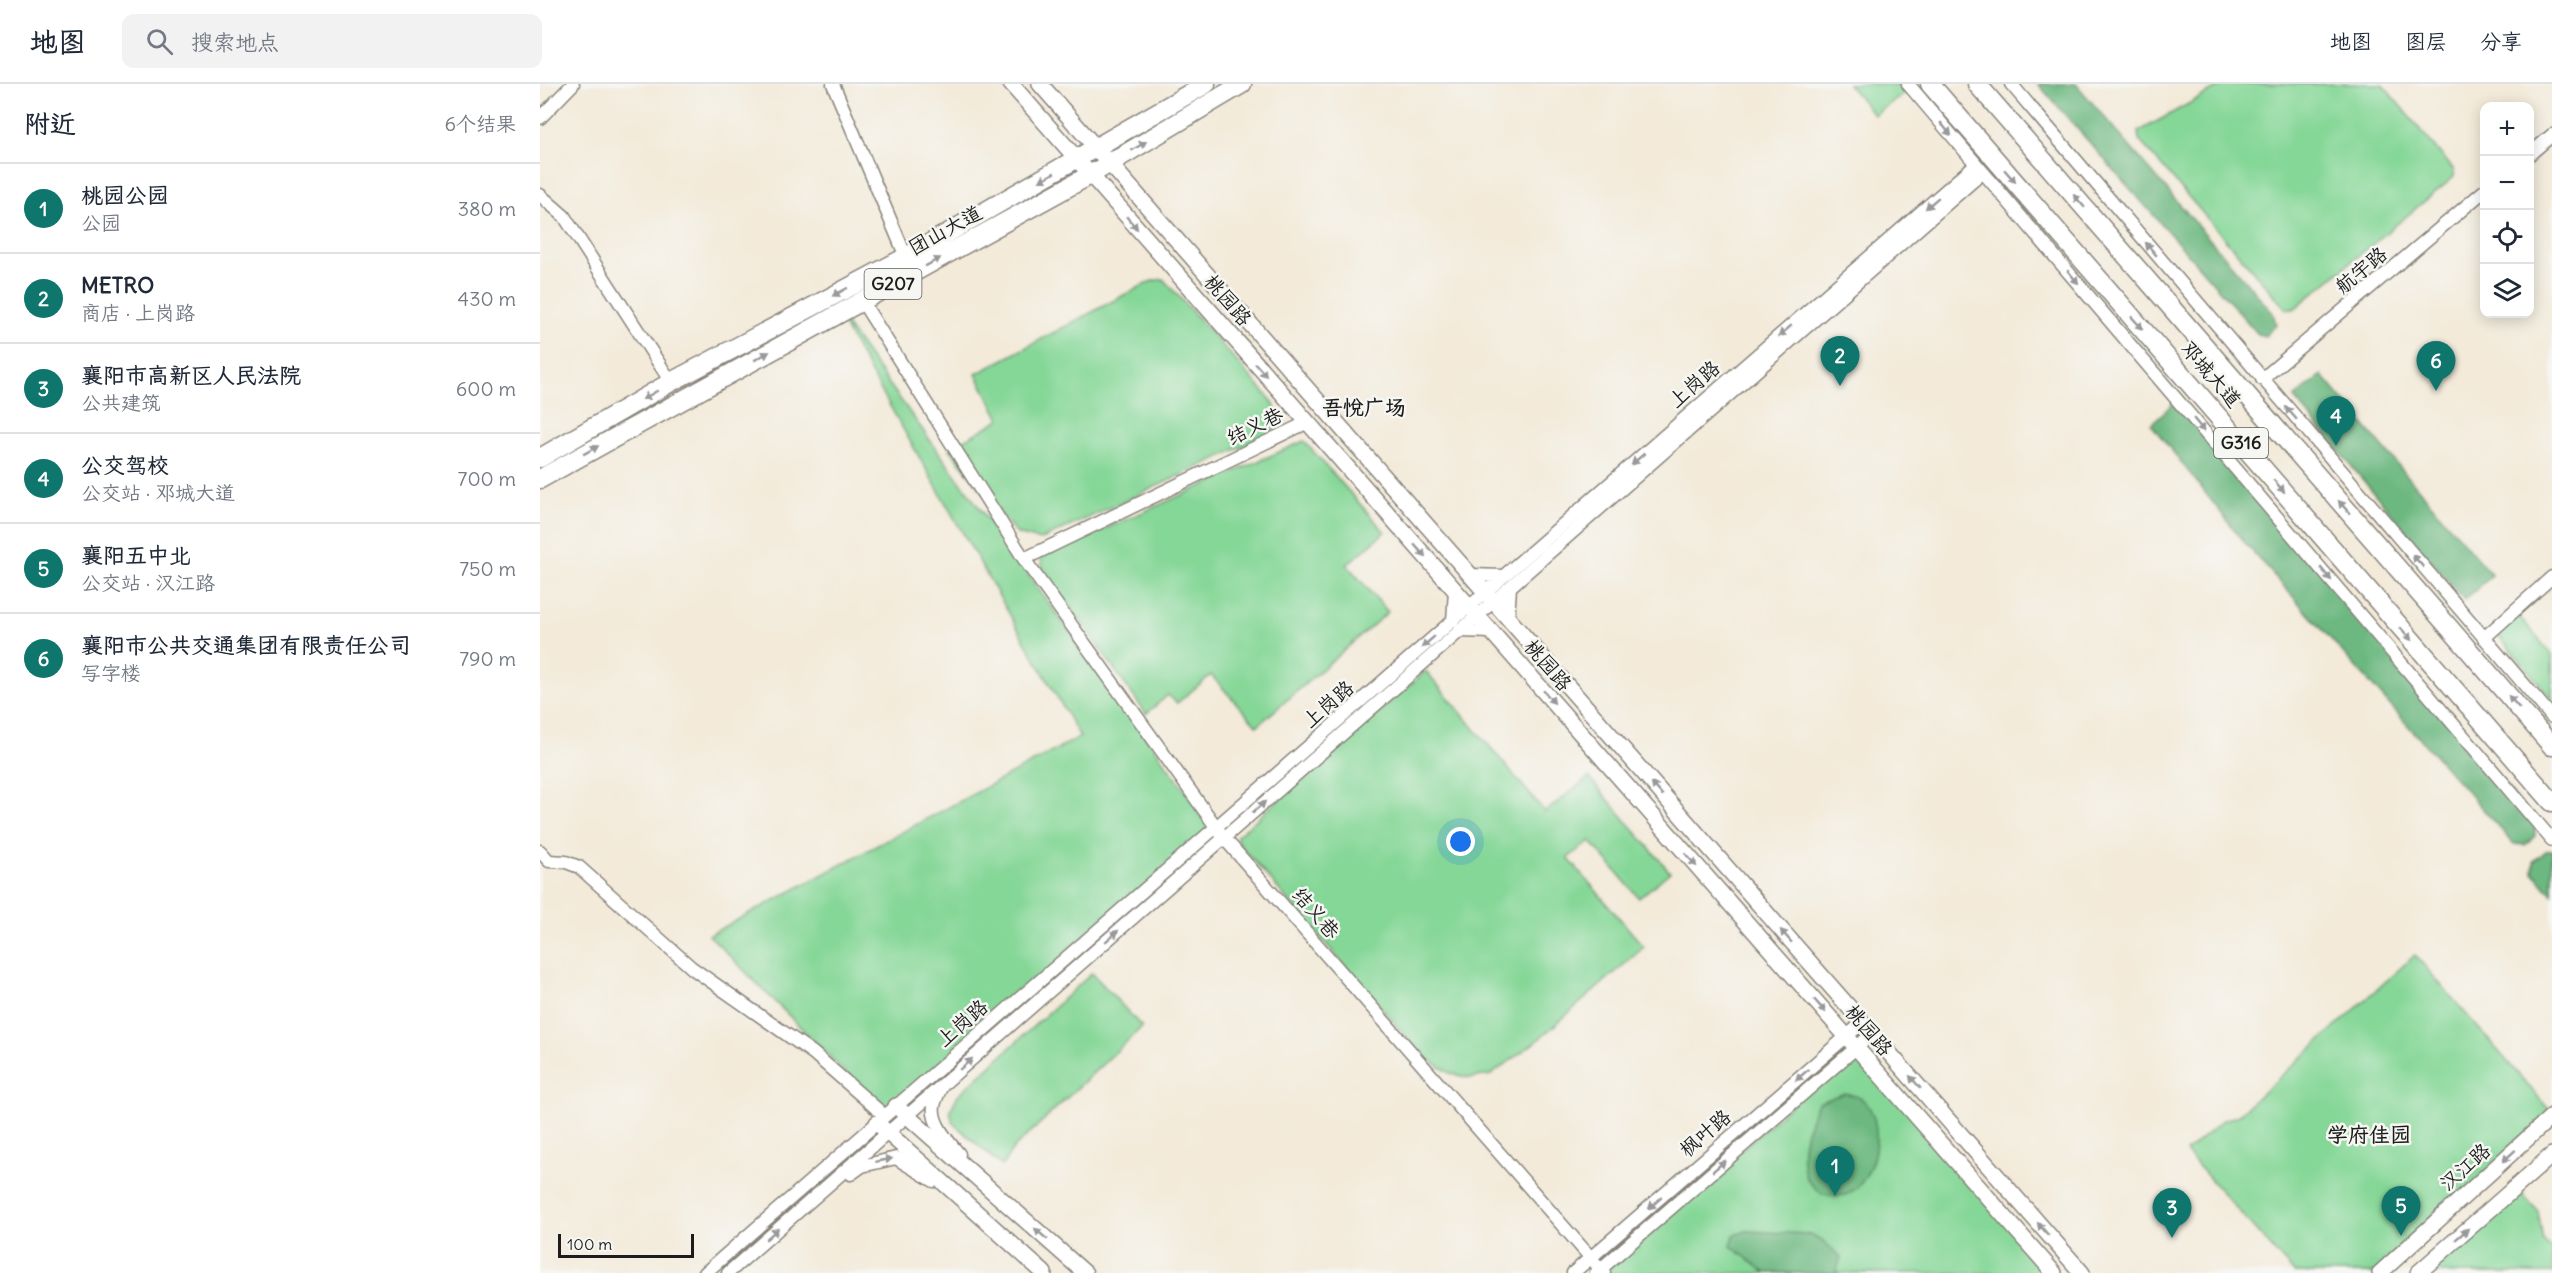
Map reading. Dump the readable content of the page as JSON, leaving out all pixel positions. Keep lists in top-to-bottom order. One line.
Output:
{"streets":{"highway":["团山大道","G207","邓城大道","G316"],"main road":["桃园路","汉江路"],"street":["航宇路","上岗路","结义巷","枫叶路"]},"crossings":[["团山大道","桃园路"],["团山大道","结义巷"],["桃园路","上岗路"],["桃园路","结义巷"],["桃园路","枫叶路"],["上岗路","结义巷"],["结义巷","枫叶路"]],"districts":["吾悦广场","学府佳园"],"scale_bar":"100 m","page":{"header":"地图","search":"搜索地点","nav":["地图","图层","分享"],"heading":["附近","6个结果"],"map_buttons":["+","−"],"list":[{"mark":"1","name":"桃园公园","note":"公园","value":"380 m"},{"mark":"2","name":"METRO","note":"商店 · 上岗路","value":"430 m"},{"mark":"3","name":"襄阳市高新区人民法院","note":"公共建筑","value":"600 m"},{"mark":"4","name":"公交驾校","note":"公交站 · 邓城大道","value":"700 m"},{"mark":"5","name":"襄阳五中北","note":"公交站 · 汉江路","value":"750 m"},{"mark":"6","name":"襄阳市公共交通集团有限责任公司","note":"写字楼","value":"790 m"}],"pins":["2","6","4","1","5","3"],"scale":"100 m"}}
